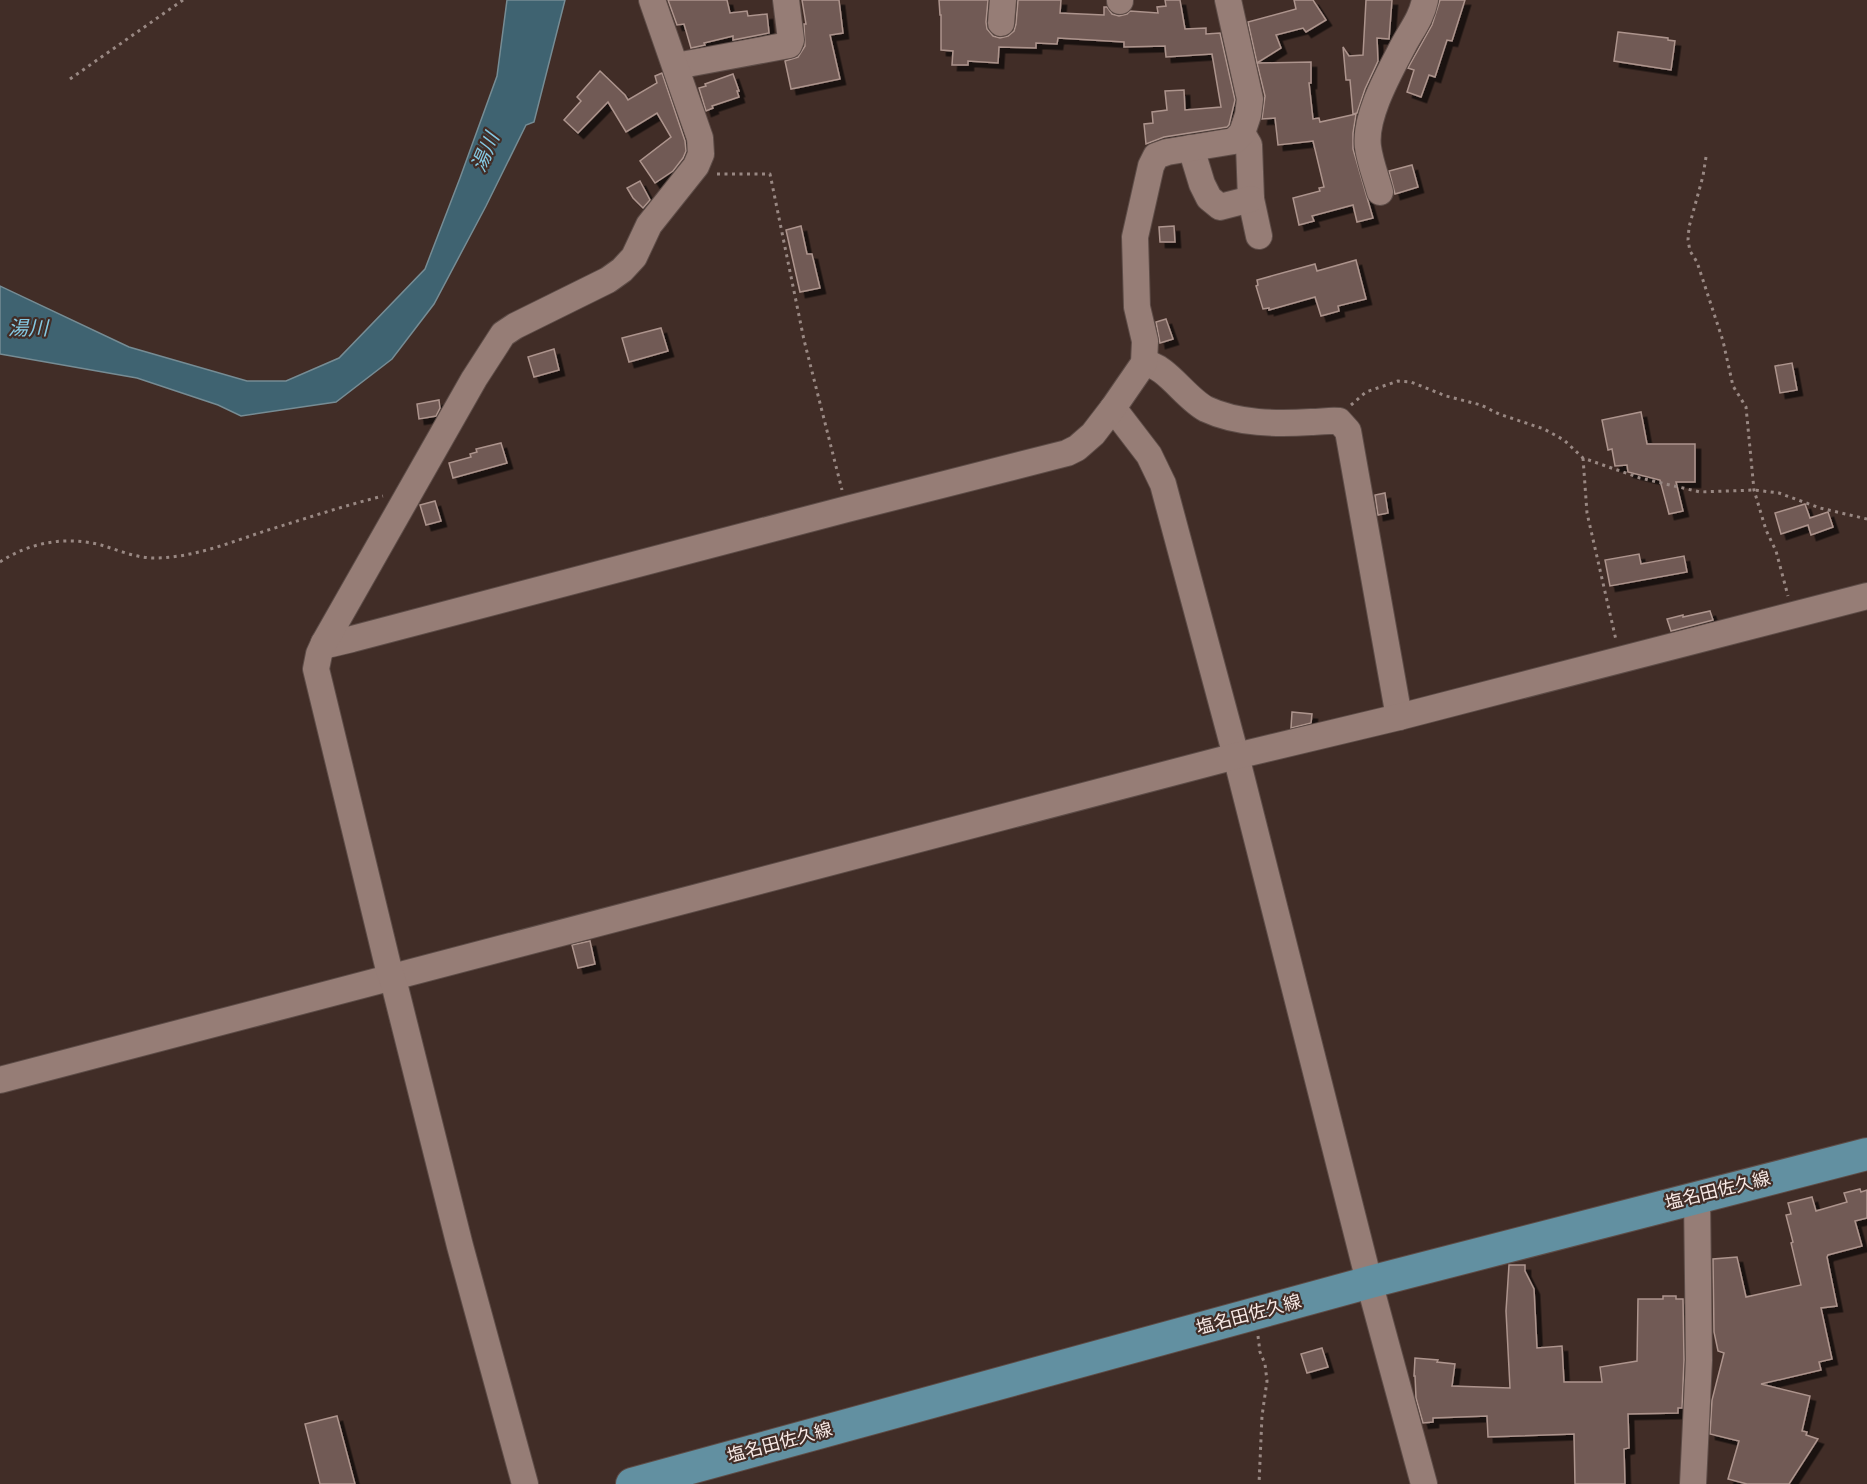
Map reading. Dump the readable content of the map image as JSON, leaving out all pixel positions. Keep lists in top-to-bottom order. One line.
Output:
{"streets":{"main road":["塩名田佐久線"]},"water":["湯川"]}
